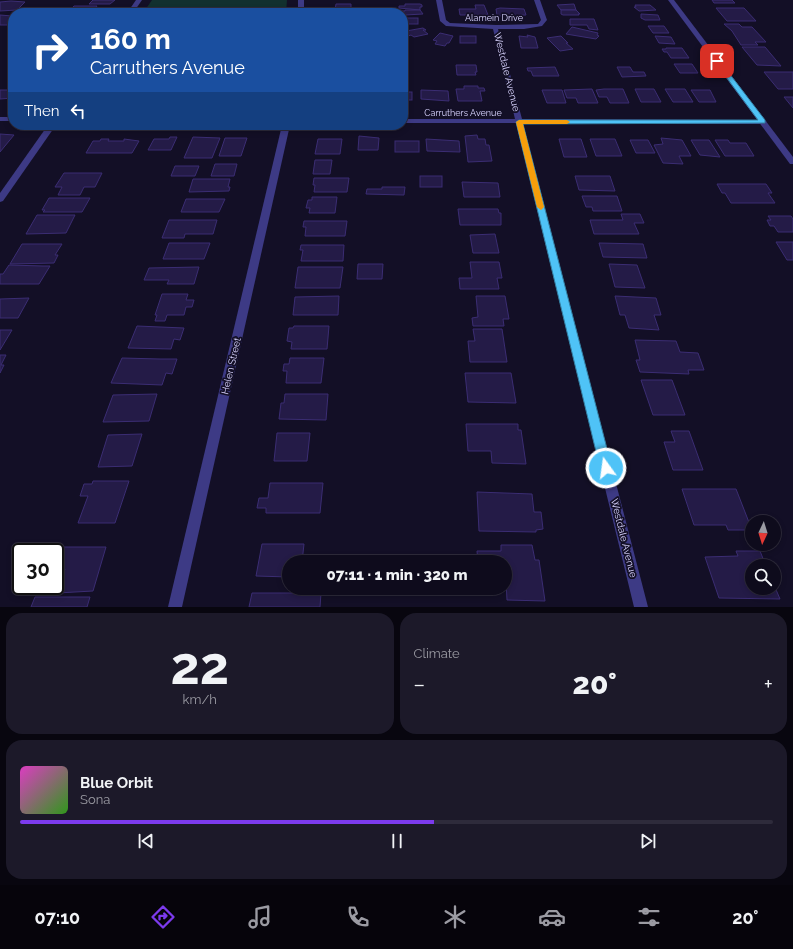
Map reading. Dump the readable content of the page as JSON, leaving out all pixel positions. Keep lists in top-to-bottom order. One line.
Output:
{"streets":{"street":["Alamein Drive","Westdale Avenue","Carruthers Avenue","Helen Street"]},"crossings":[["Alamein Drive","Westdale Avenue"],["Westdale Avenue","Carruthers Avenue"]],"north":"bottom","page":{"turn":["160 m","Carruthers Avenue"],"then":"Then","limit":"30","trip":"07:11 · 1 min · 320 m","tile":[["22","km/h"],"Climate"],"heat":["−","20°","+"],"song":["Blue Orbit","Sona"],"tabs":["07:10","20°"]}}
